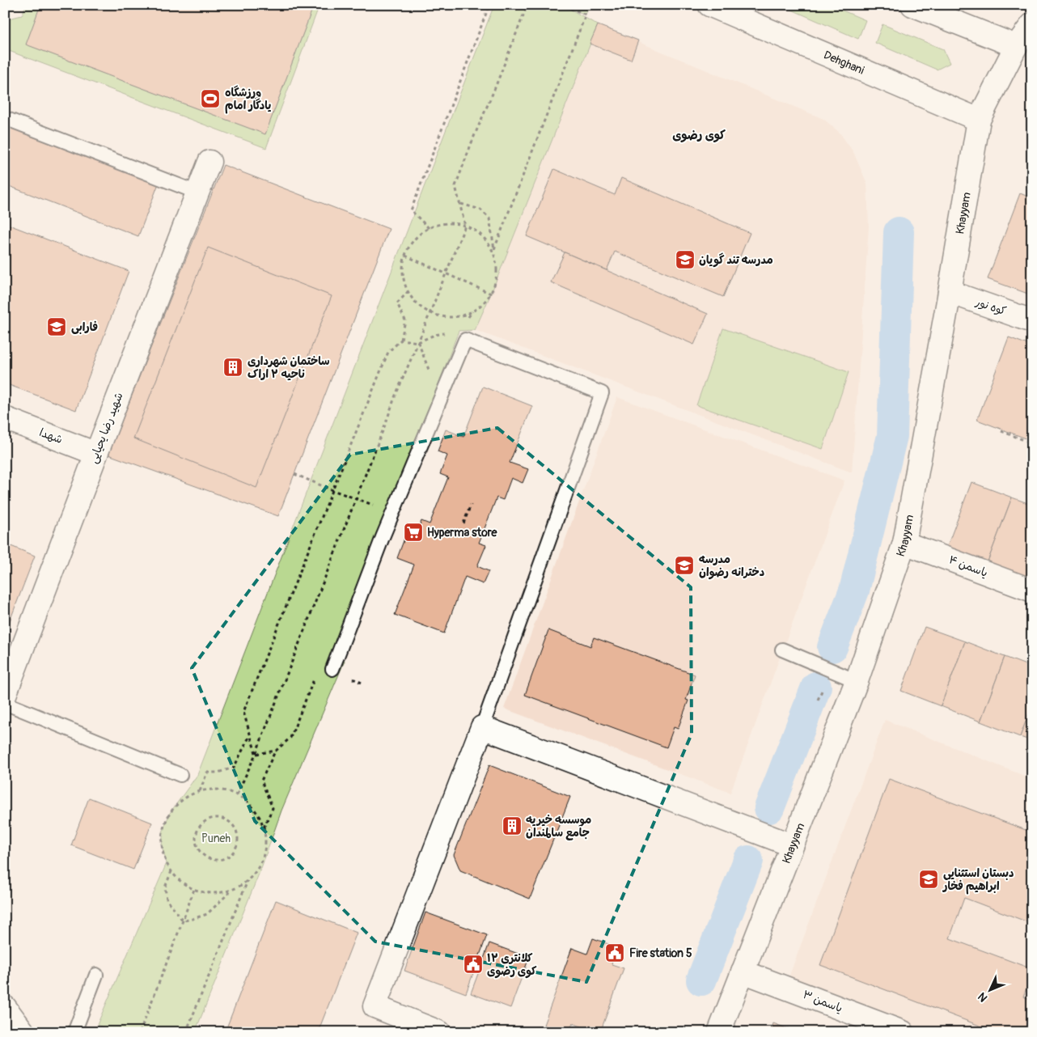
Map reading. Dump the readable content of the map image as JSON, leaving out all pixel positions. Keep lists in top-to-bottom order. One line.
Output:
{"streets":{"street":["Dehghani","Khayyam","کوه نور","شهید رضا یحیایی","شهدا","یاسمن ۴","یاسمن ۳"]},"crossings":[["Dehghani","Khayyam"],["Khayyam","کوه نور"],["Khayyam","یاسمن ۴"],["Khayyam","یاسمن ۳"],["شهید رضا یحیایی","شهدا"]],"districts":["کوی رضوی"],"parks":["Puneh"],"places":{"sports":["ورزشگاه یادگار امام"],"school or university":["مدرسه تند گویان","فارابی","مدرسه دخترانه رضوان","دبستان استثنایی ابراهیم فخار"],"building":["ساختمان شهرداری ناحیه ۲ اراک","موسسه خیریه جامع سالمندان"],"supermarket":["Hyperma store"],"public building":["Fire station 5","کلانتری ۱۲ کوی رضوی"]},"north":"bottom left"}
